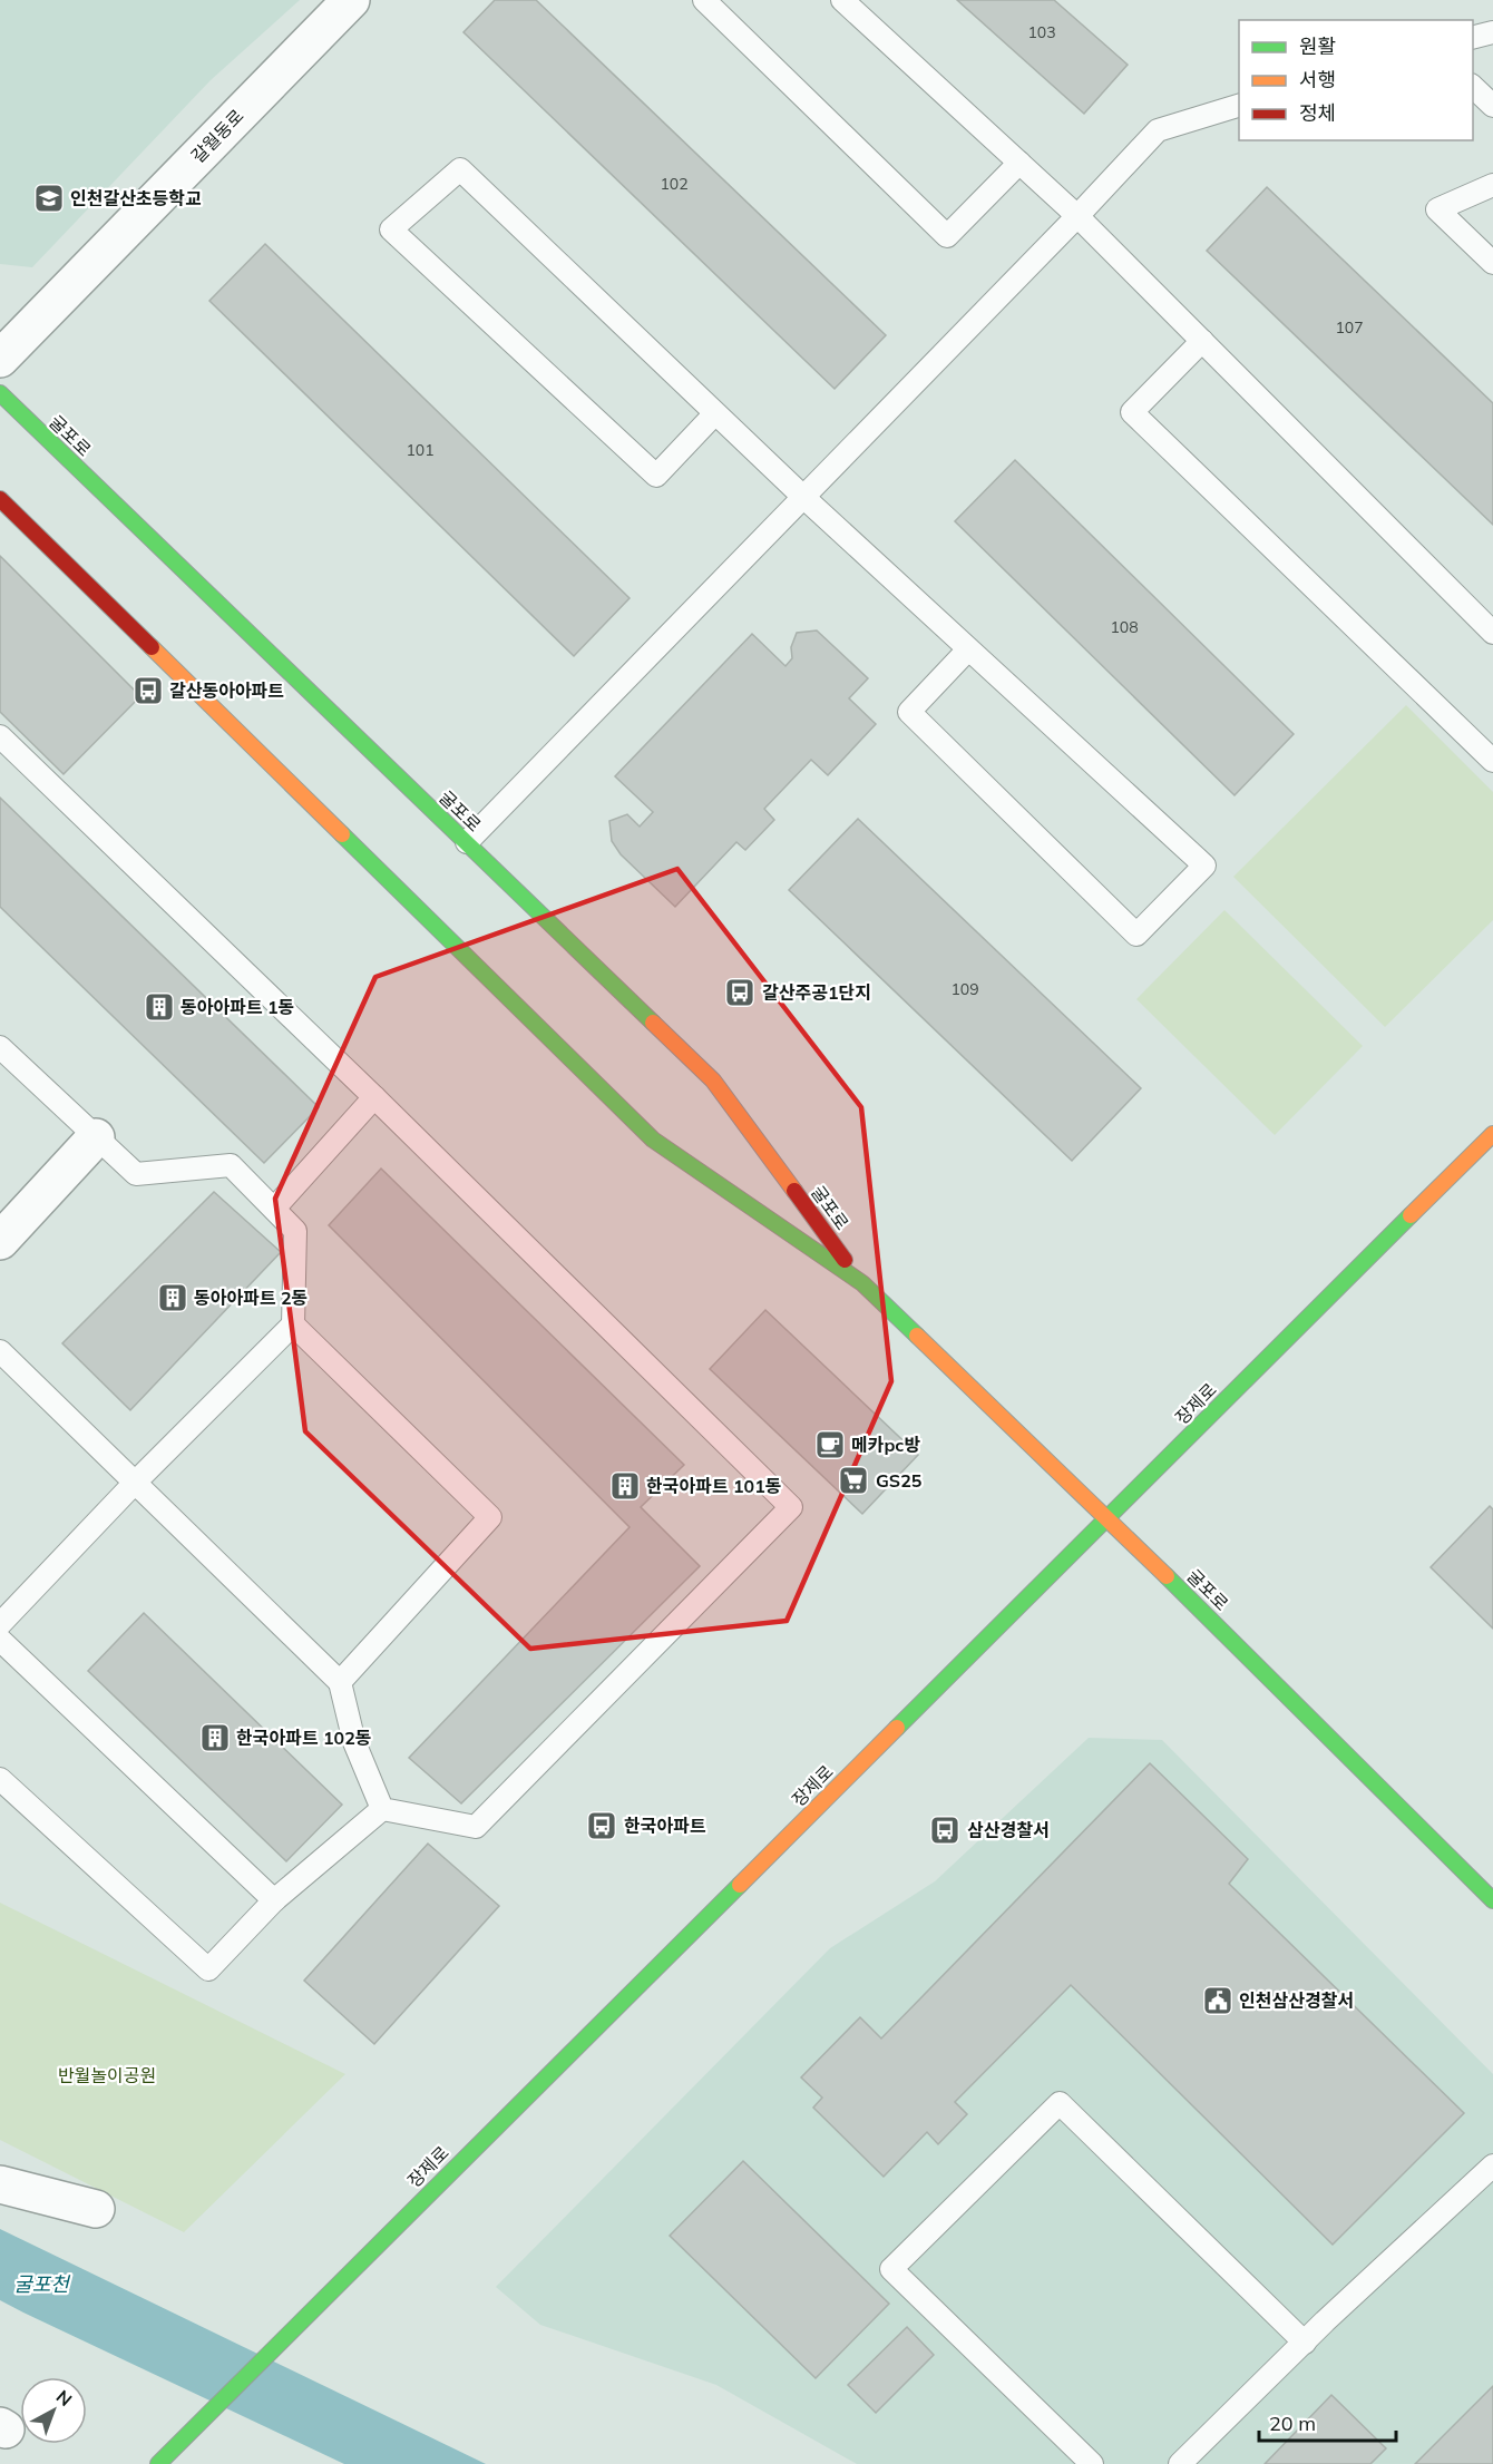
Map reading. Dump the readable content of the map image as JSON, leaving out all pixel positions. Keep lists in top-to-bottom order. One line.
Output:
{"streets":{"main road":["굴포로","장제로"],"street":["갈월동로"]},"crossings":[["굴포로","장제로"]],"water":["굴포천"],"parks":["반월놀이공원"],"places":{"school or university":["인천갈산초등학교"],"bus stop":["갈산동아아파트","갈산주공1단지","한국아파트","삼산경찰서"],"building":["동아아파트 1동","동아아파트 2동","한국아파트 101동","한국아파트 102동"],"cafe":["메카pc방"],"supermarket":["GS25"],"public building":["인천삼산경찰서"]},"house_numbers":["103","102","107","101","108","109"],"legend":["원활","서행","정체"],"scale_bar":"20 m","north":"top right"}
